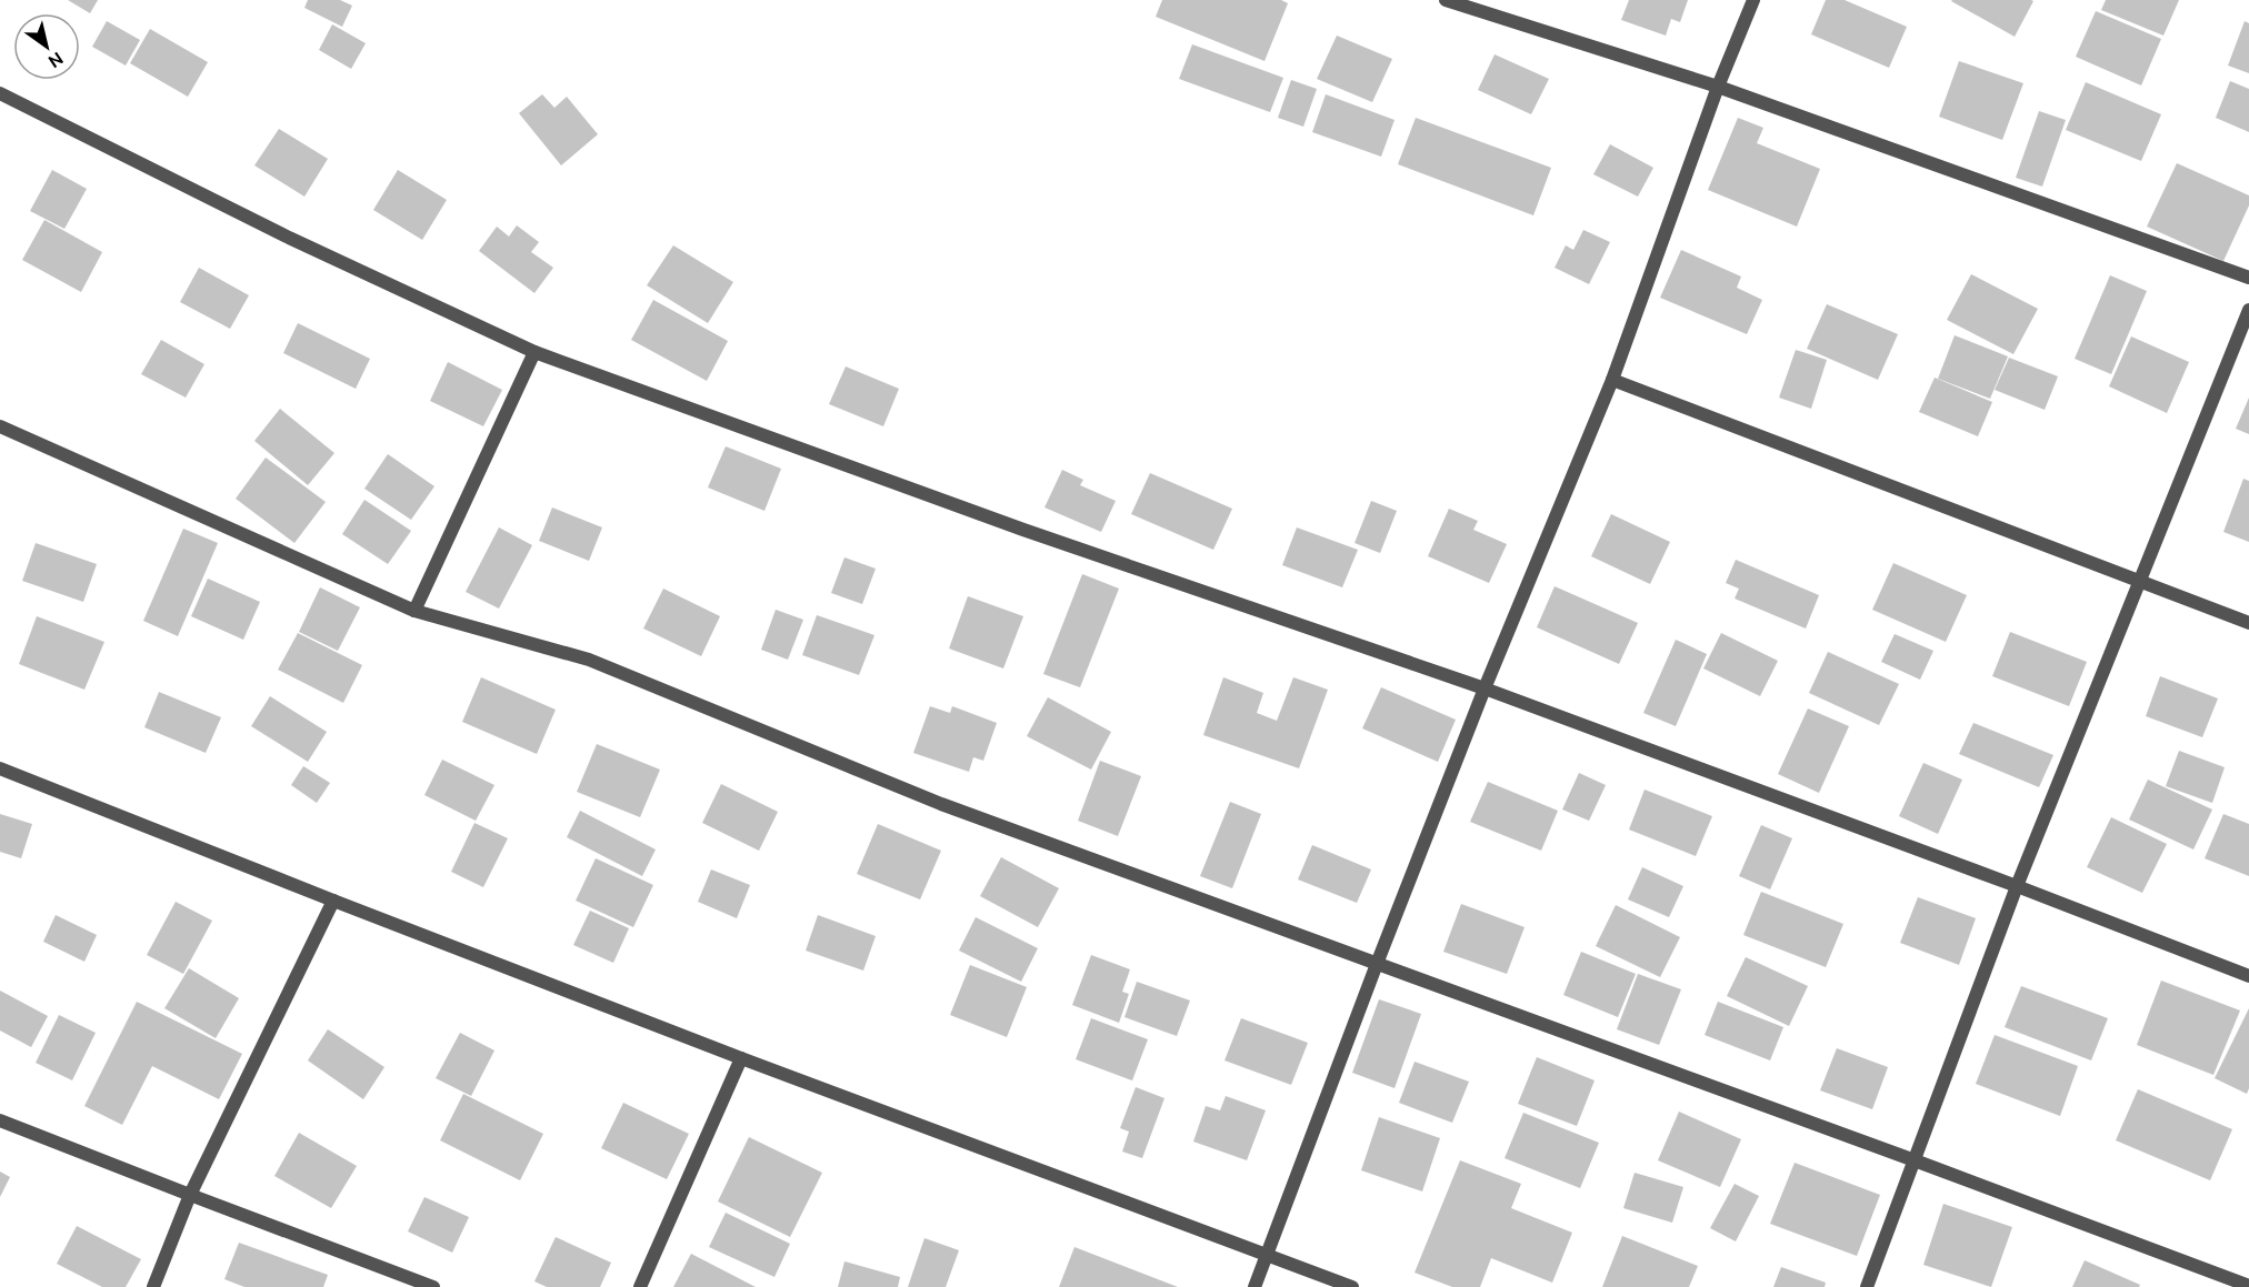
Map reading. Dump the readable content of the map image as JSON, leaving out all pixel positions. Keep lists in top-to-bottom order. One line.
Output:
{"north":"bottom right"}
